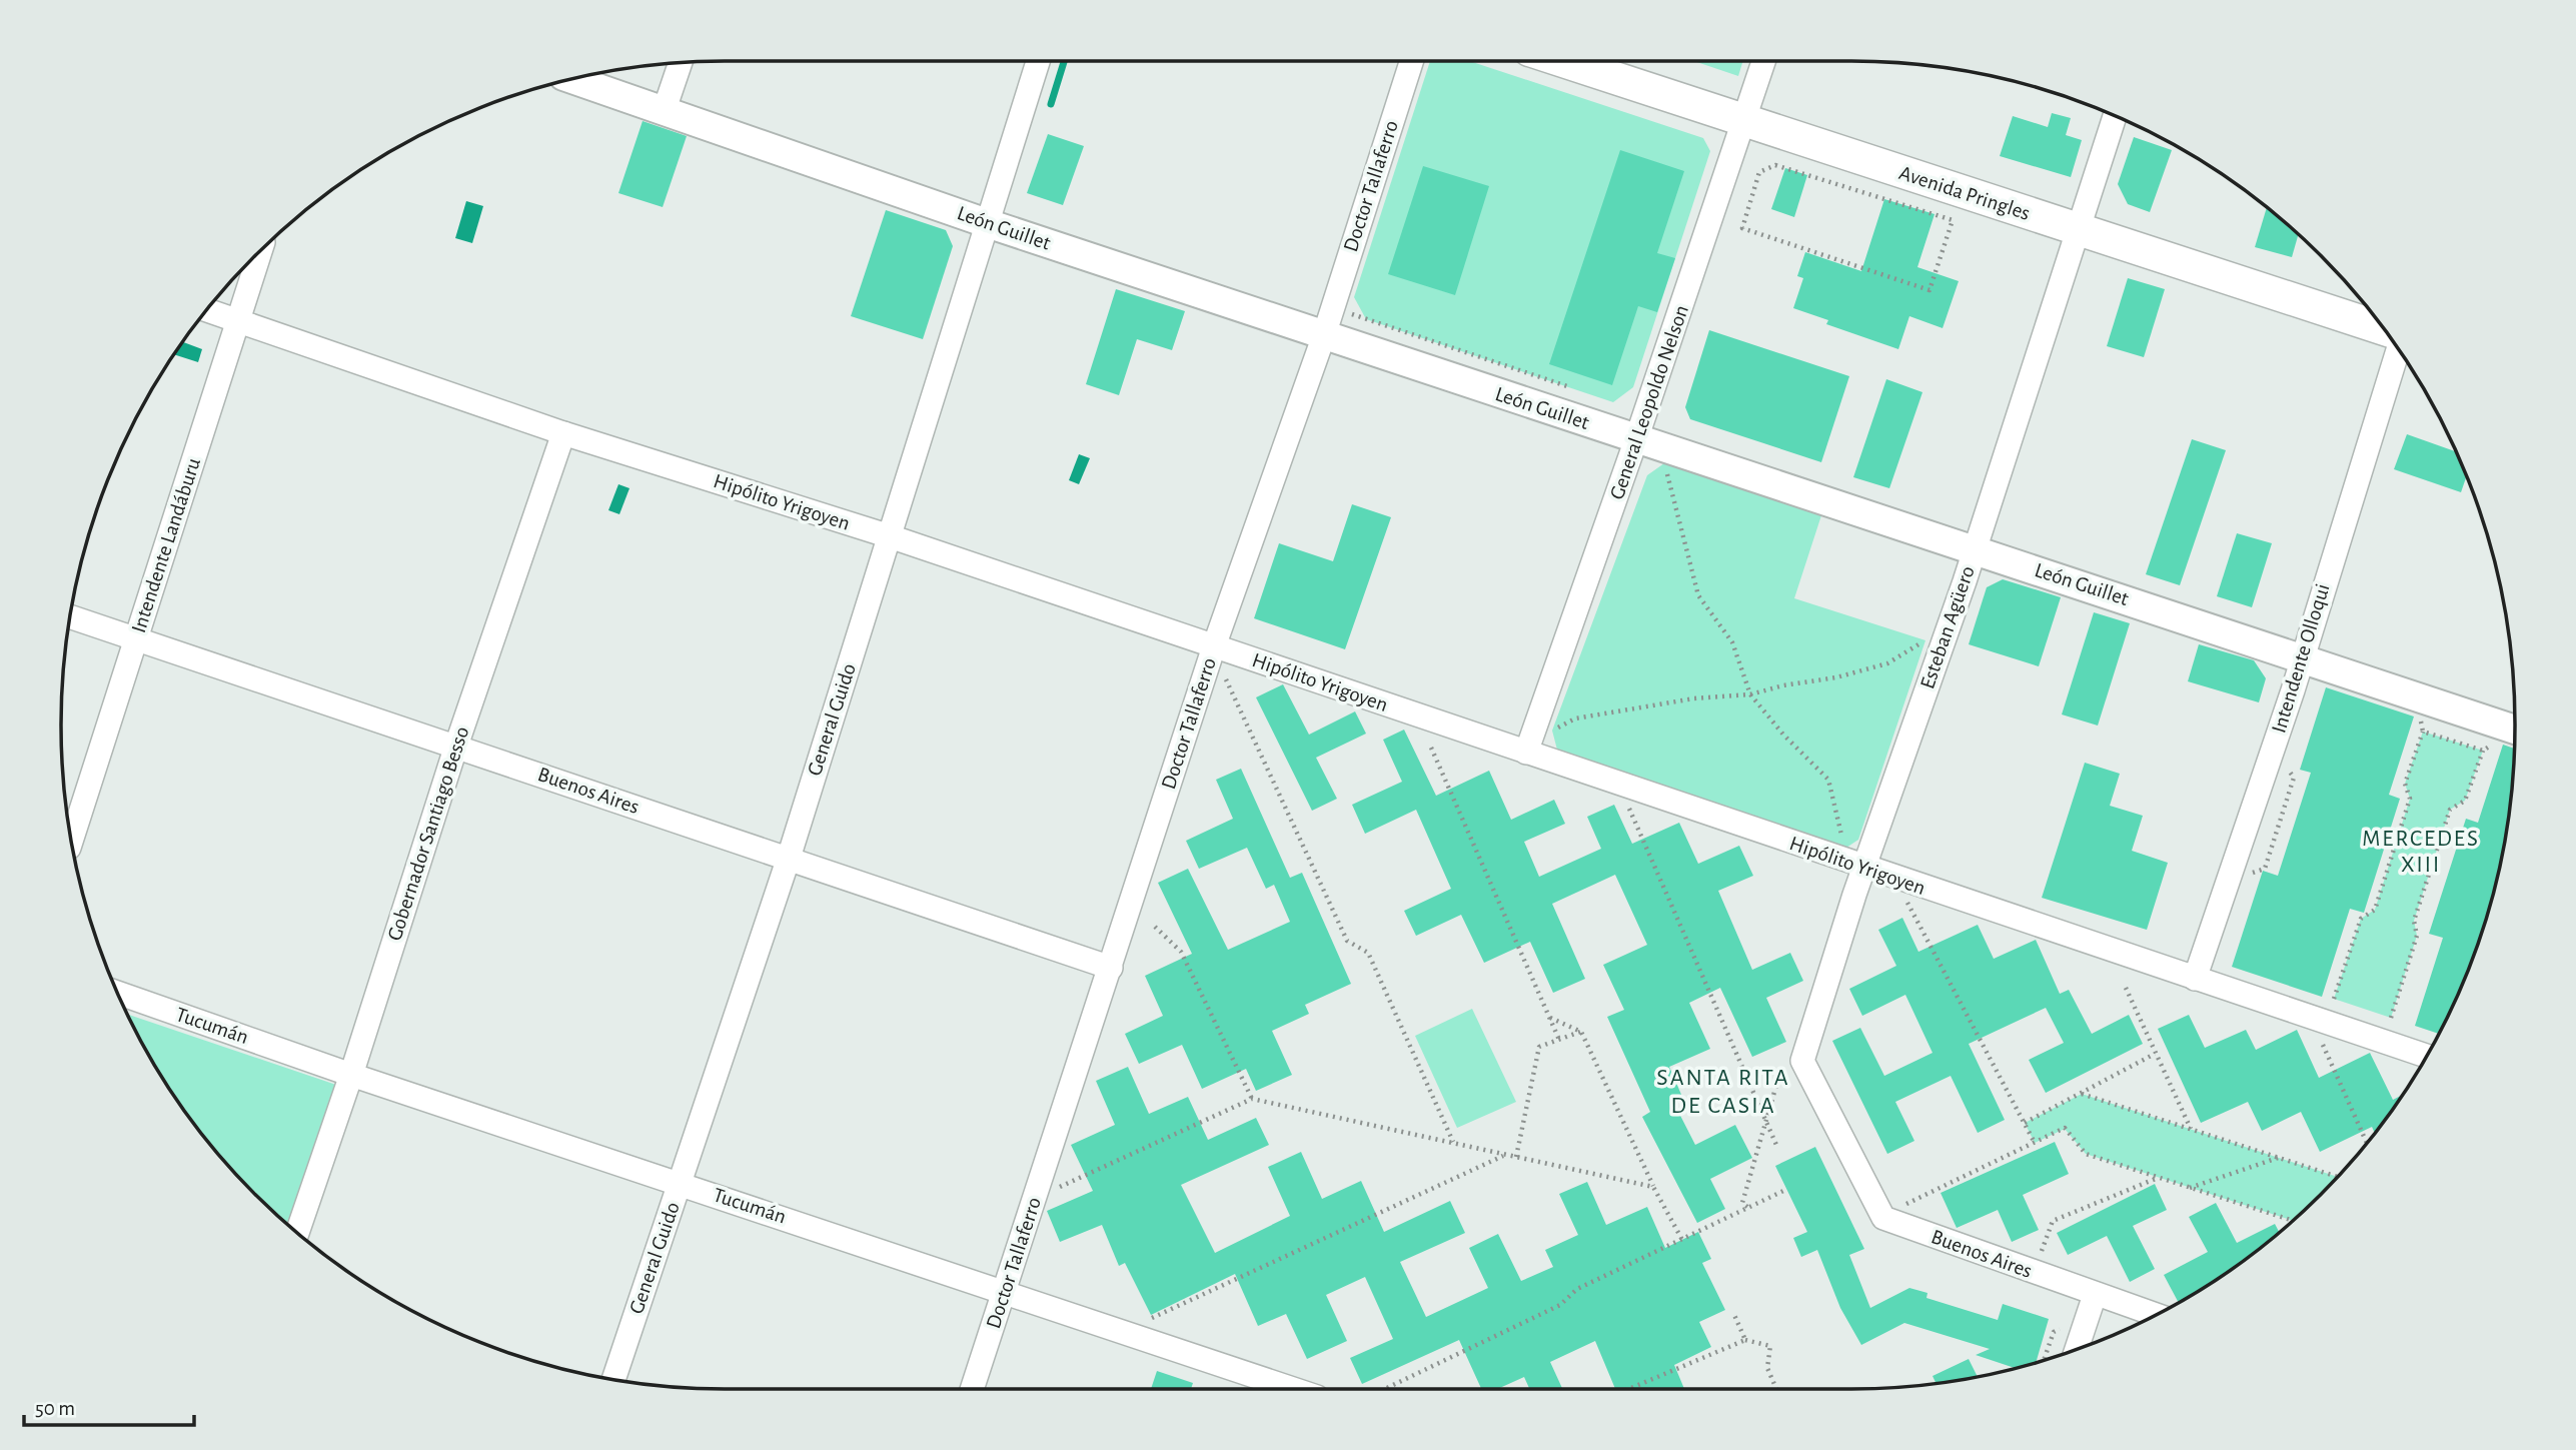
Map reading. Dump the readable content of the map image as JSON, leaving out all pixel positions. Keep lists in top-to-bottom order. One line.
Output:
{"streets":{"main road":["Avenida Pringles"],"street":["Doctor Tallaferro","León Guillet","General Leopoldo Nelson","Hipólito Yrigoyen","Intendente Landáburu","Esteban Agüero","Intendente Olloqui","General Guido","Buenos Aires","Gobernador Santiago Besso","Tucumán"]},"crossings":[["Doctor Tallaferro","León Guillet"],["Doctor Tallaferro","Hipólito Yrigoyen"],["Doctor Tallaferro","Buenos Aires"],["Doctor Tallaferro","Tucumán"],["Avenida Pringles","General Leopoldo Nelson"],["Avenida Pringles","Esteban Agüero"],["León Guillet","General Leopoldo Nelson"],["León Guillet","Esteban Agüero"],["León Guillet","Intendente Olloqui"],["León Guillet","General Guido"],["General Leopoldo Nelson","Hipólito Yrigoyen"],["Hipólito Yrigoyen","Intendente Landáburu"],["Hipólito Yrigoyen","Esteban Agüero"],["Hipólito Yrigoyen","Intendente Olloqui"],["Hipólito Yrigoyen","General Guido"],["Hipólito Yrigoyen","Gobernador Santiago Besso"],["Intendente Landáburu","Buenos Aires"],["Esteban Agüero","Buenos Aires"],["General Guido","Buenos Aires"],["General Guido","Tucumán"],["Buenos Aires","Gobernador Santiago Besso"],["Gobernador Santiago Besso","Tucumán"]],"districts":["MERCEDES XIII","SANTA RITA DE CASIA"],"scale_bar":"50 m"}
